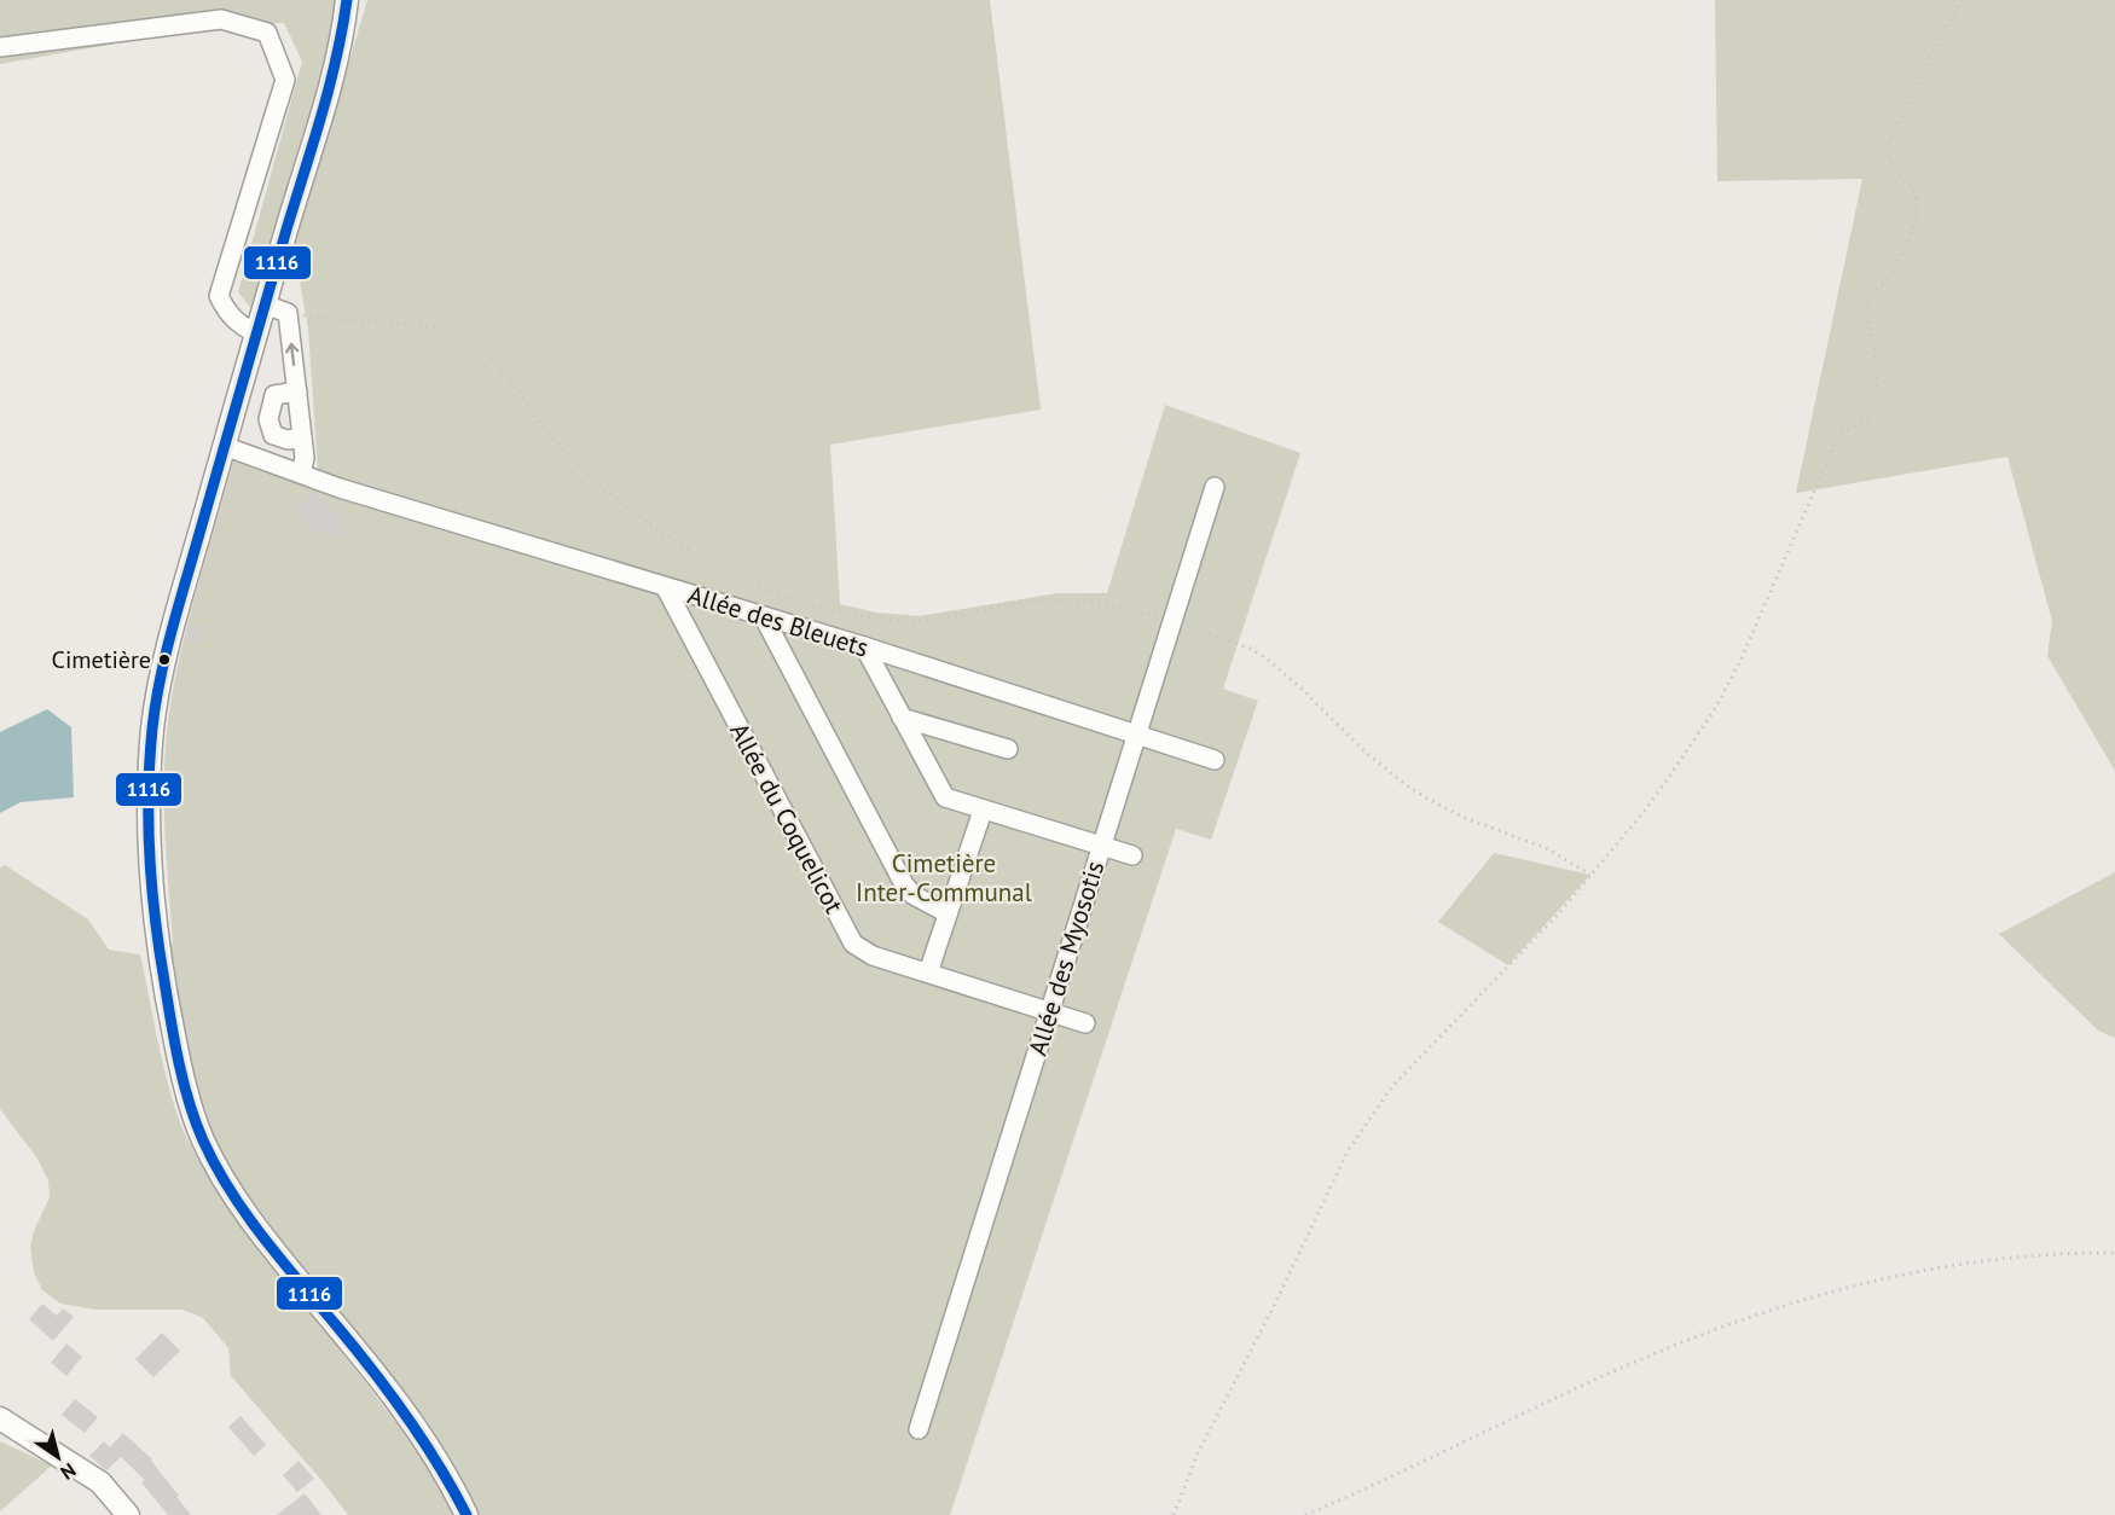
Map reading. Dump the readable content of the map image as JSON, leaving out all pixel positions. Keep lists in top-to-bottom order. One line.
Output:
{"streets":{"street":["Allée des Bleuets","Allée du Coquelicot","Allée des Myosotis"]},"crossings":[["Allée des Bleuets","Allée du Coquelicot"],["Allée des Bleuets","Allée des Myosotis"],["Allée du Coquelicot","Allée des Myosotis"]],"parks":["Cimetière Inter-Communal"],"places":["Cimetière"],"lines":["transit line 1116"],"north":"bottom right"}
